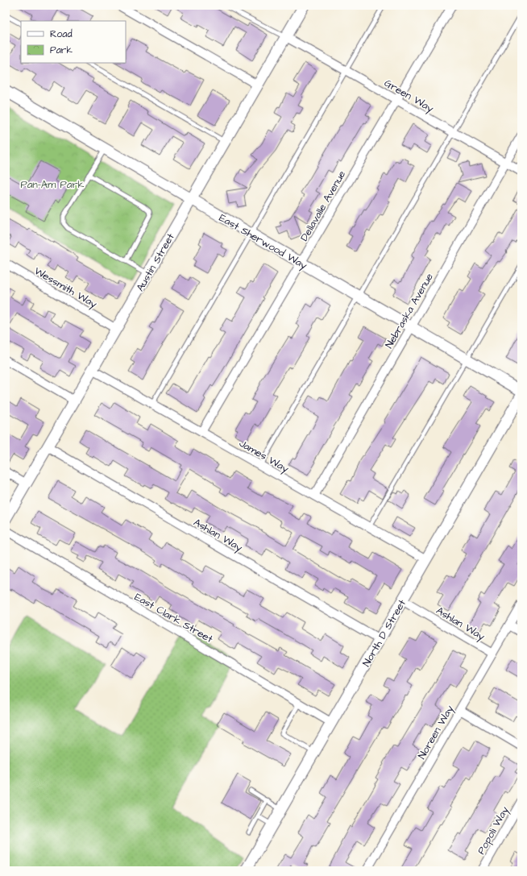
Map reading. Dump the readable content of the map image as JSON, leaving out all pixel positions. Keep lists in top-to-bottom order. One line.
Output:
{"streets":{"street":["Green Way","Dellavalle Avenue","East Sherwood Way","Austin Street","Wessmith Way","Nebraska Avenue","James Way","Ashlan Way","East Clark Street","North D Street","Noreen Way","Popoli Way"]},"crossings":[["Green Way","Dellavalle Avenue"],["Green Way","Austin Street"],["Green Way","Nebraska Avenue"],["Dellavalle Avenue","East Sherwood Way"],["Dellavalle Avenue","James Way"],["East Sherwood Way","Austin Street"],["East Sherwood Way","Nebraska Avenue"],["Austin Street","Wessmith Way"],["Austin Street","James Way"],["Austin Street","Ashlan Way"],["Nebraska Avenue","James Way"],["James Way","North D Street"],["Ashlan Way","North D Street"],["Ashlan Way","Noreen Way"],["East Clark Street","North D Street"]],"parks":["Pan-Am Park"],"legend":["Road","Park"]}
